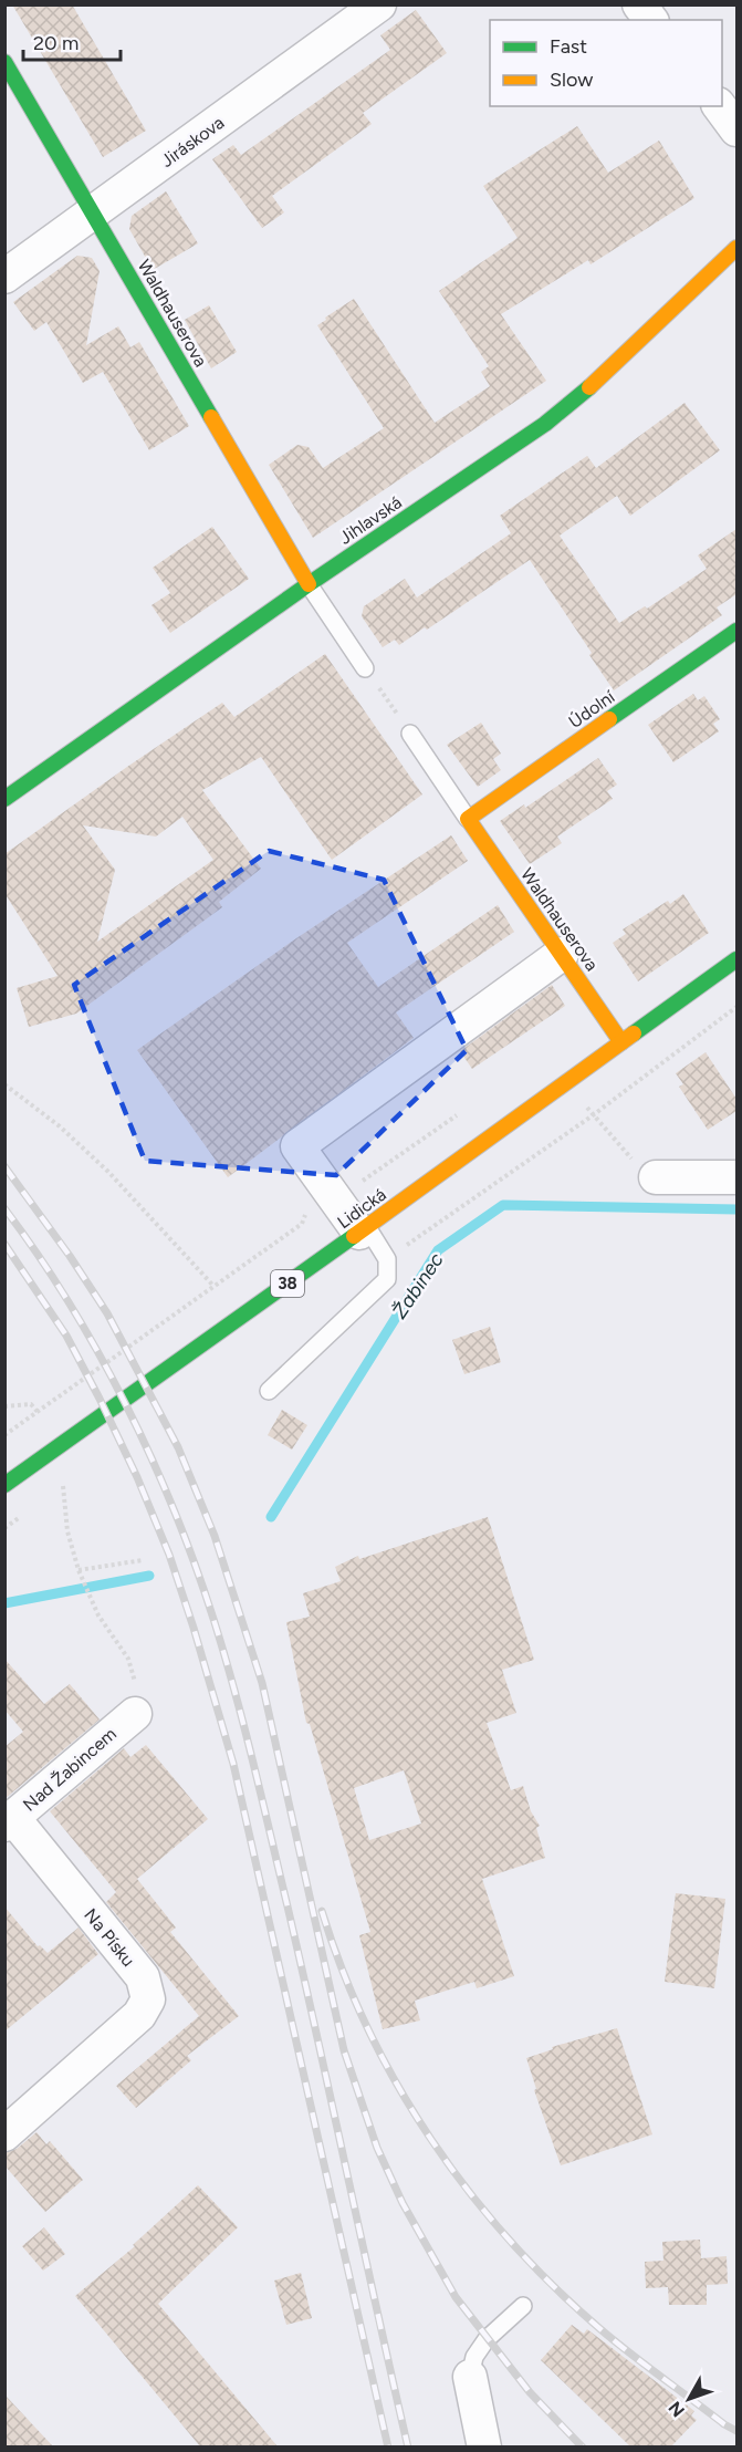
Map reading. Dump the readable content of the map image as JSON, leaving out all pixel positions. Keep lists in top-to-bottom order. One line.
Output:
{"streets":{"street":["Jiráskova","Waldhauserova","Jihlavská","Údolní","Lidická","38","Nad Žabincem","Na Písku"]},"crossings":[["Jiráskova","Waldhauserova"],["Waldhauserova","Jihlavská"],["Waldhauserova","Údolní"],["Waldhauserova","Lidická"],["Nad Žabincem","Na Písku"]],"water":["Žabinec"],"legend":["Fast","Slow"],"scale_bar":"20 m","north":"bottom left"}
